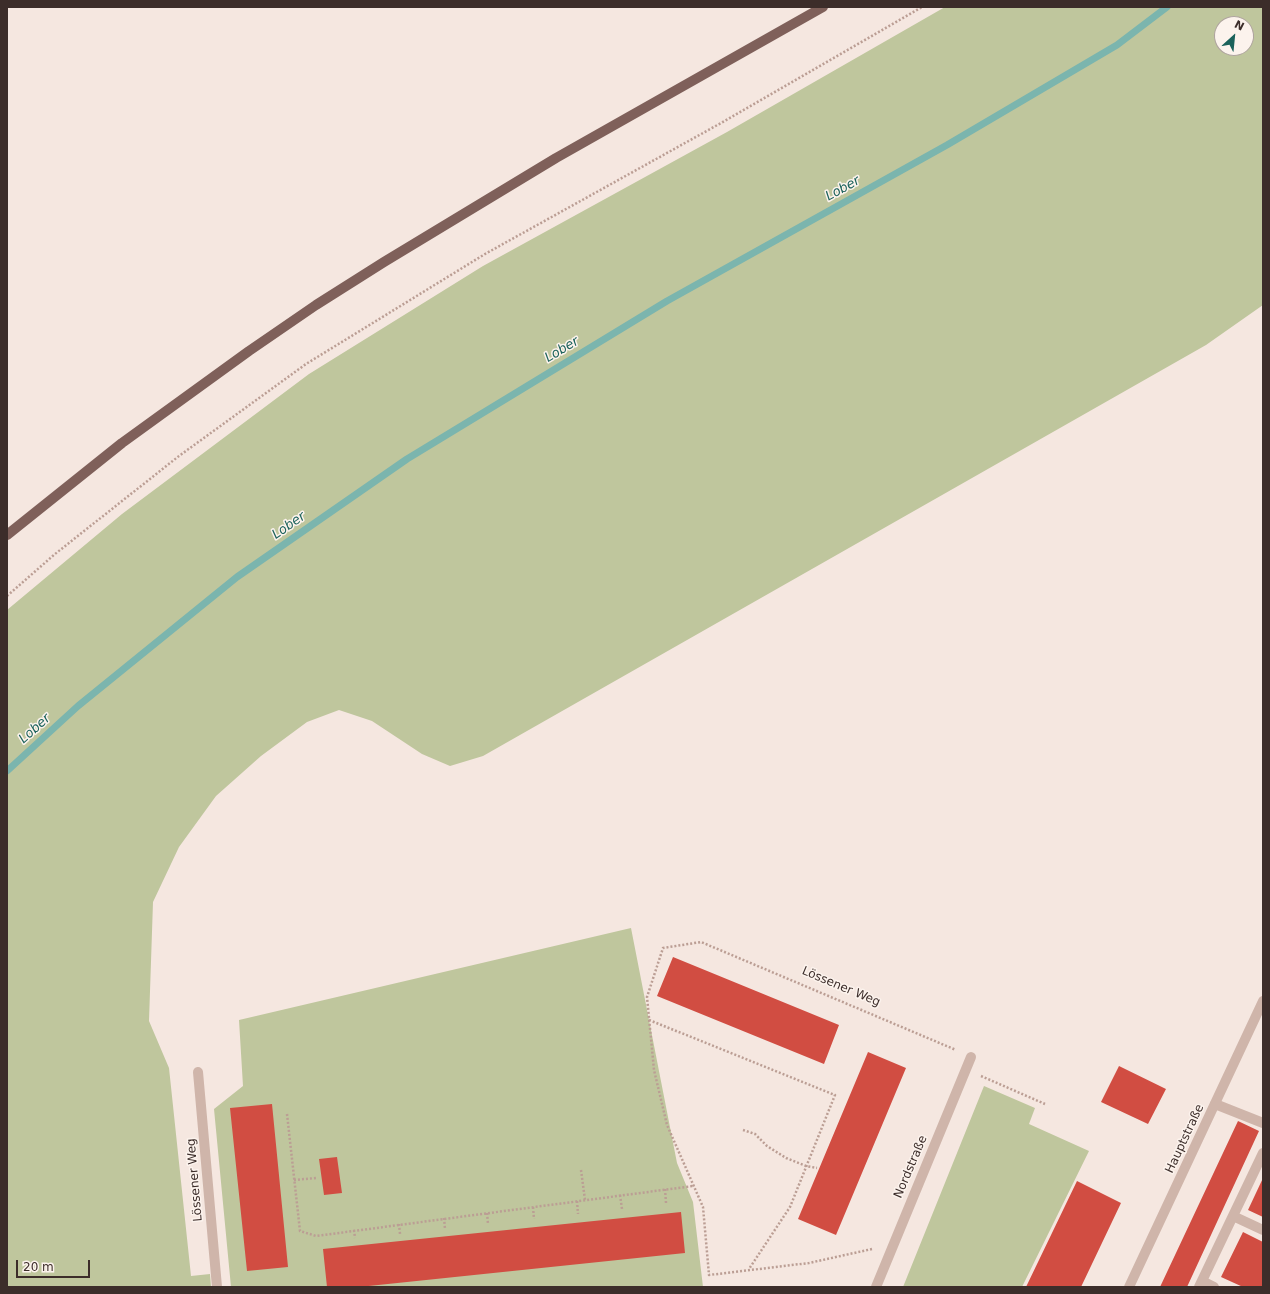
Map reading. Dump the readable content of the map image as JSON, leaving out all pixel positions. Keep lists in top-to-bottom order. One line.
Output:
{"streets":{"street":["Lössener Weg","Hauptstraße","Nordstraße"]},"crossings":[["Lössener Weg","Nordstraße"]],"water":["Lober"],"scale_bar":"20 m","north":"top right"}
